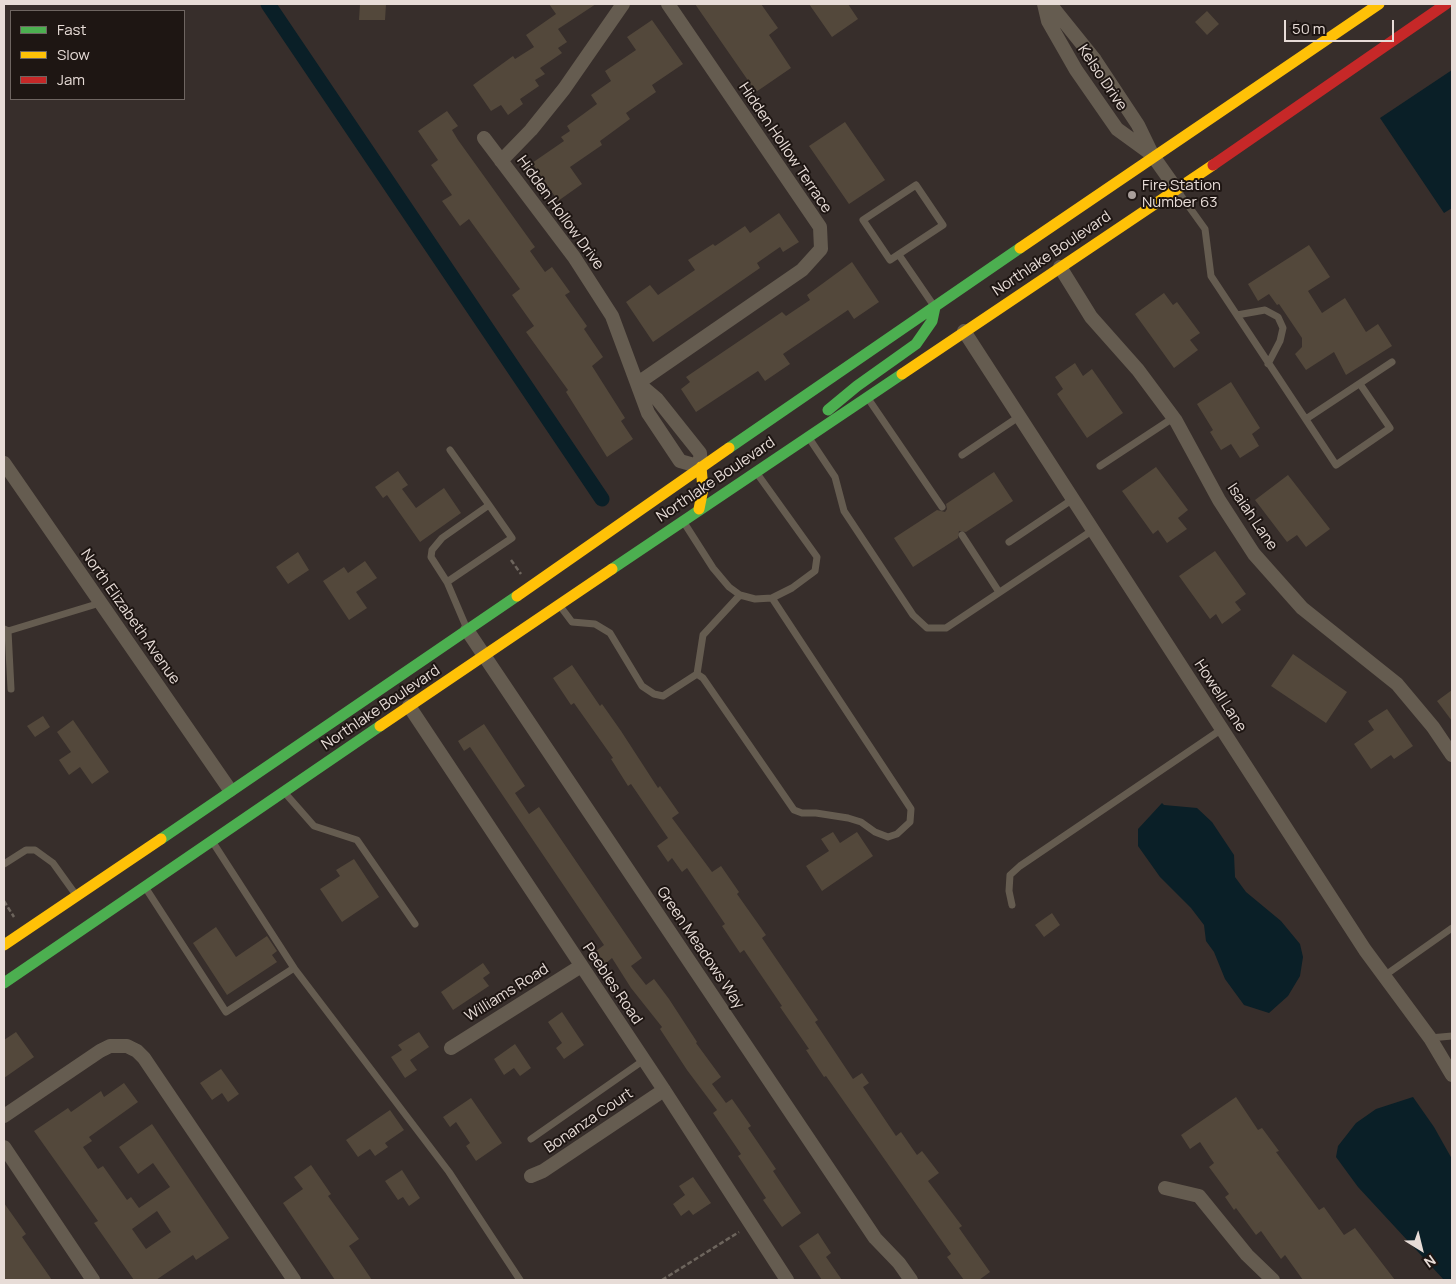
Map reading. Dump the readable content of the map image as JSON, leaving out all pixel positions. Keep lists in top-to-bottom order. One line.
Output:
{"streets":{"main road":["Northlake Boulevard"],"street":["Kelso Drive","Hidden Hollow Terrace","Hidden Hollow Drive","Isaiah Lane","North Elizabeth Avenue","Howell Lane","Green Meadows Way","Peebles Road","Williams Road","Bonanza Court"]},"crossings":[["Kelso Drive","Northlake Boulevard"],["Hidden Hollow Terrace","Hidden Hollow Drive"],["Hidden Hollow Drive","Northlake Boulevard"],["Northlake Boulevard","Isaiah Lane"],["Northlake Boulevard","North Elizabeth Avenue"],["Northlake Boulevard","Howell Lane"],["Northlake Boulevard","Green Meadows Way"],["Northlake Boulevard","Peebles Road"],["Peebles Road","Williams Road"],["Peebles Road","Bonanza Court"]],"places":["Fire Station Number 63"],"legend":["Fast","Slow","Jam"],"scale_bar":"50 m","north":"bottom right"}
